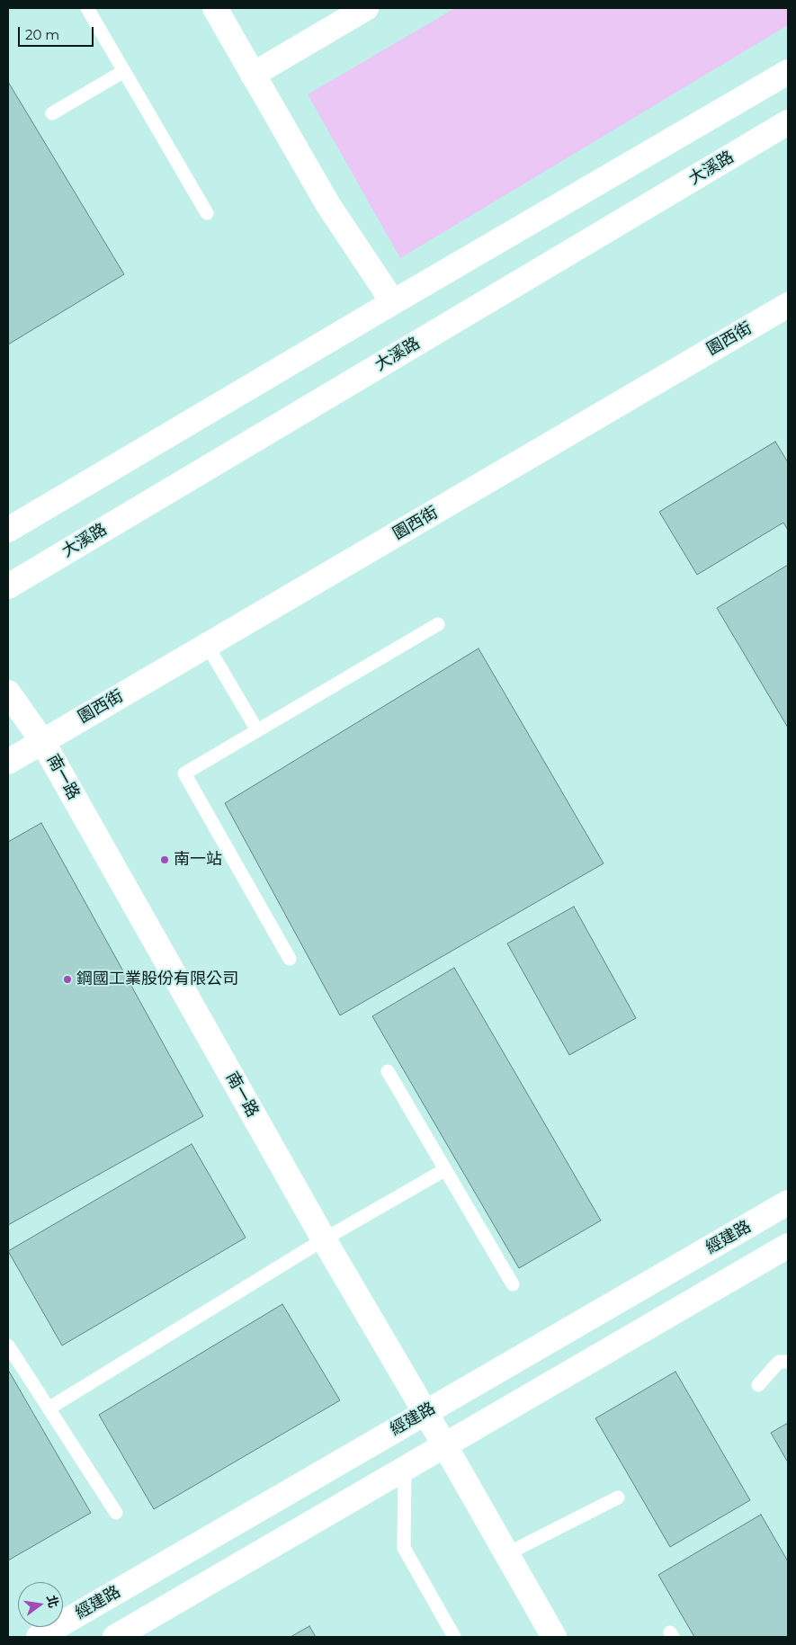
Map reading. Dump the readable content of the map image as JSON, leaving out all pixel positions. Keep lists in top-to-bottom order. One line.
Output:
{"streets":{"street":["大溪路","園西街","南一路","經建路"]},"crossings":[["園西街","南一路"],["南一路","經建路"]],"places":["南一站","鋼國工業股份有限公司"],"scale_bar":"20 m","north":"right"}
